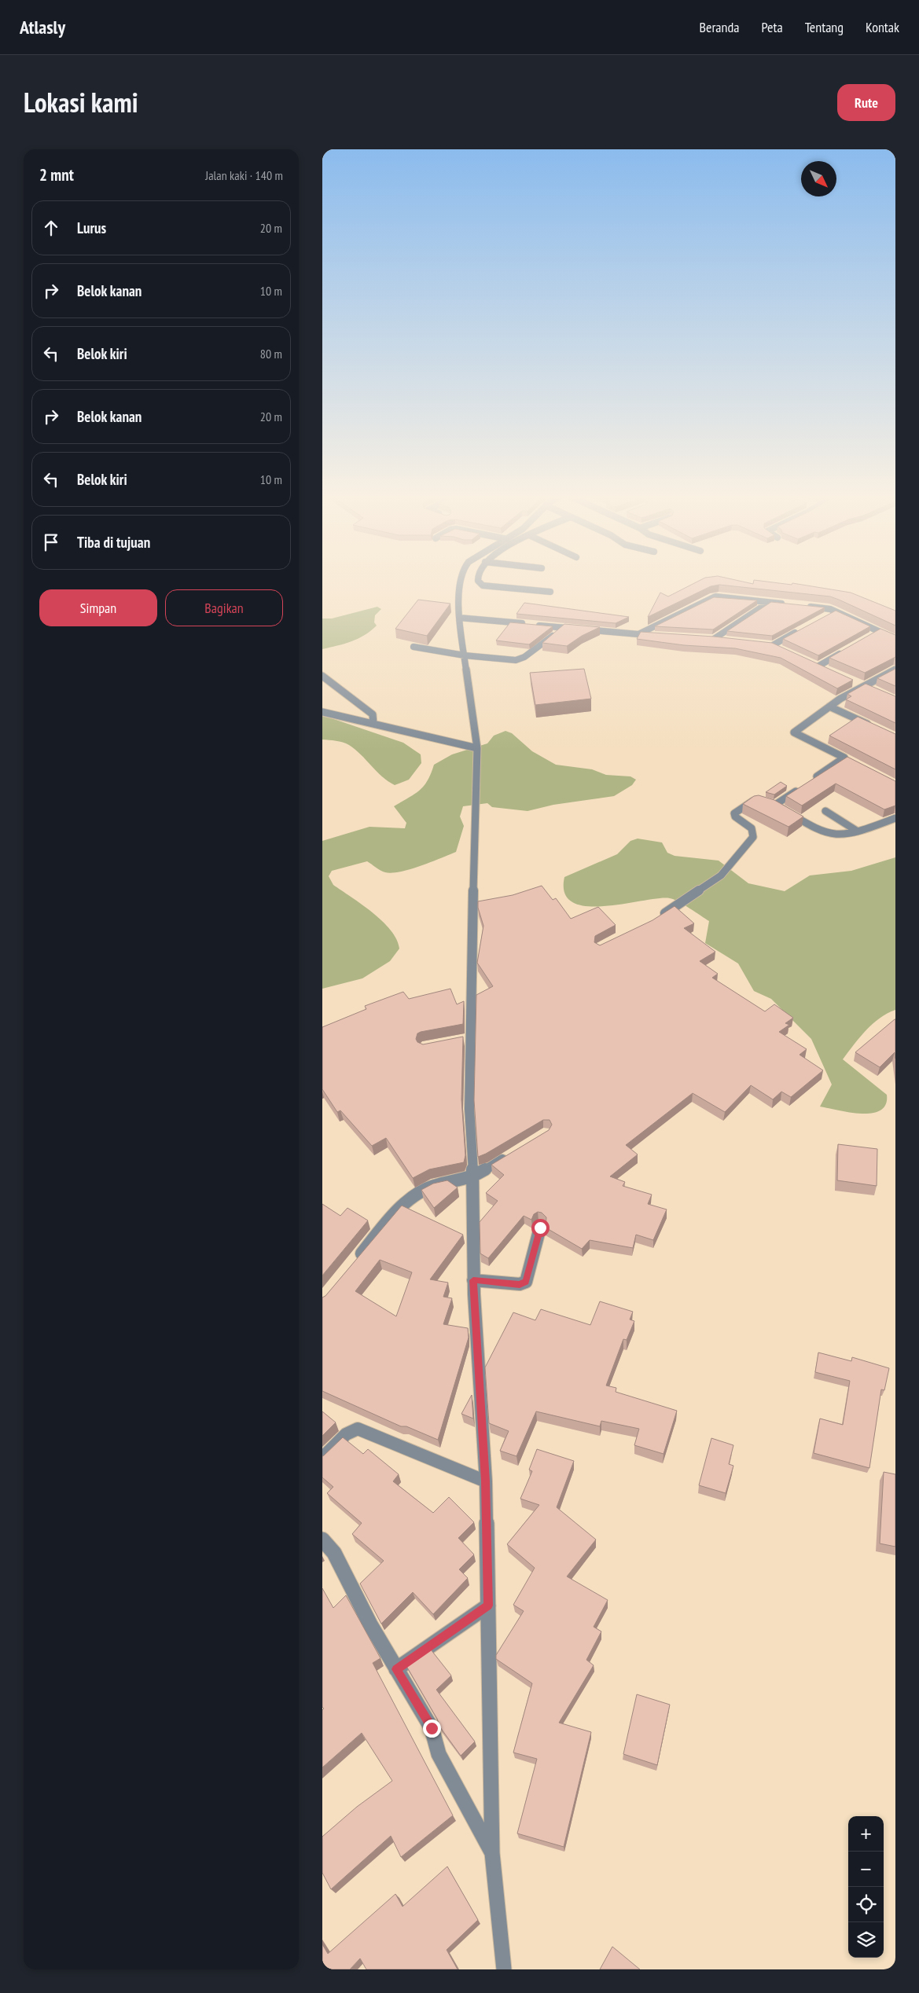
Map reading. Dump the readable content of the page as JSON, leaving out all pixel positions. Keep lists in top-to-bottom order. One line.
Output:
{"north":"bottom right","page":{"header":"Atlasly","nav":["Beranda","Peta","Tentang","Kontak"],"title":"Lokasi kami","buttons":["Rute",["Simpan","Bagikan"]],"heading":["2 mnt","Jalan kaki · 140 m"],"list":[["Lurus","20 m"],["Belok kanan","10 m"],["Belok kiri","80 m"],["Belok kanan","20 m"],["Belok kiri","10 m"],"Tiba di tujuan"],"map_buttons":["+","−"]}}
